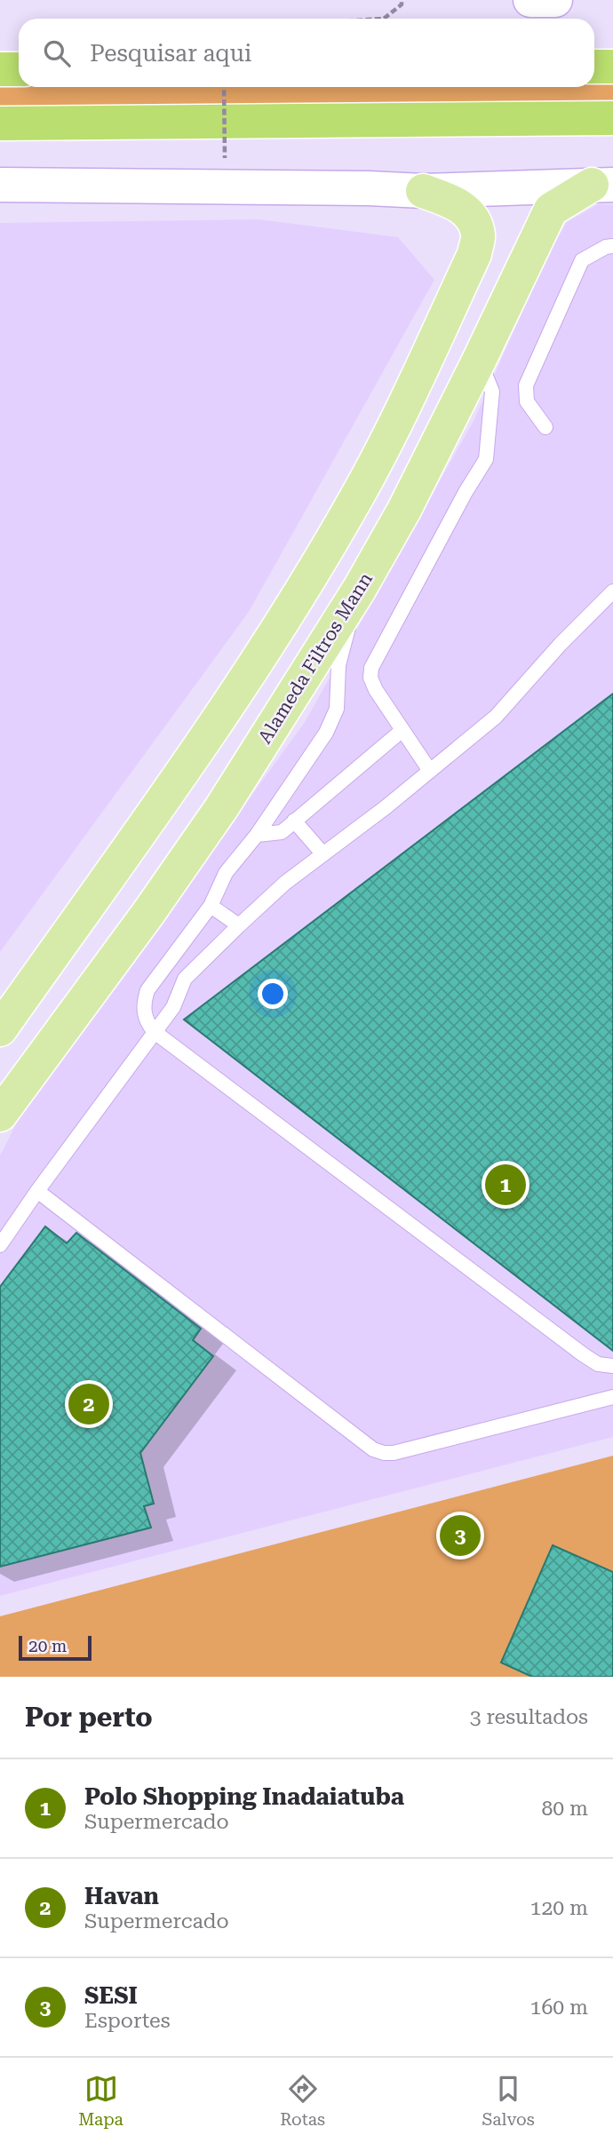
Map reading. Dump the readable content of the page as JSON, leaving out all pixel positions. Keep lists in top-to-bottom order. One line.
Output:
{"streets":{"main road":["Alameda Filtros Mann"]},"scale_bar":"20 m","page":{"search":"Pesquisar aqui","pins":["1","2","3"],"scale":"20 m","heading":["Por perto","3 resultados"],"list":[{"mark":"1","name":"Polo Shopping Inadaiatuba","note":"Supermercado","value":"80 m"},{"mark":"2","name":"Havan","note":"Supermercado","value":"120 m"},{"mark":"3","name":"SESI","note":"Esportes","value":"160 m"}],"nav":["Mapa","Rotas","Salvos"]}}
